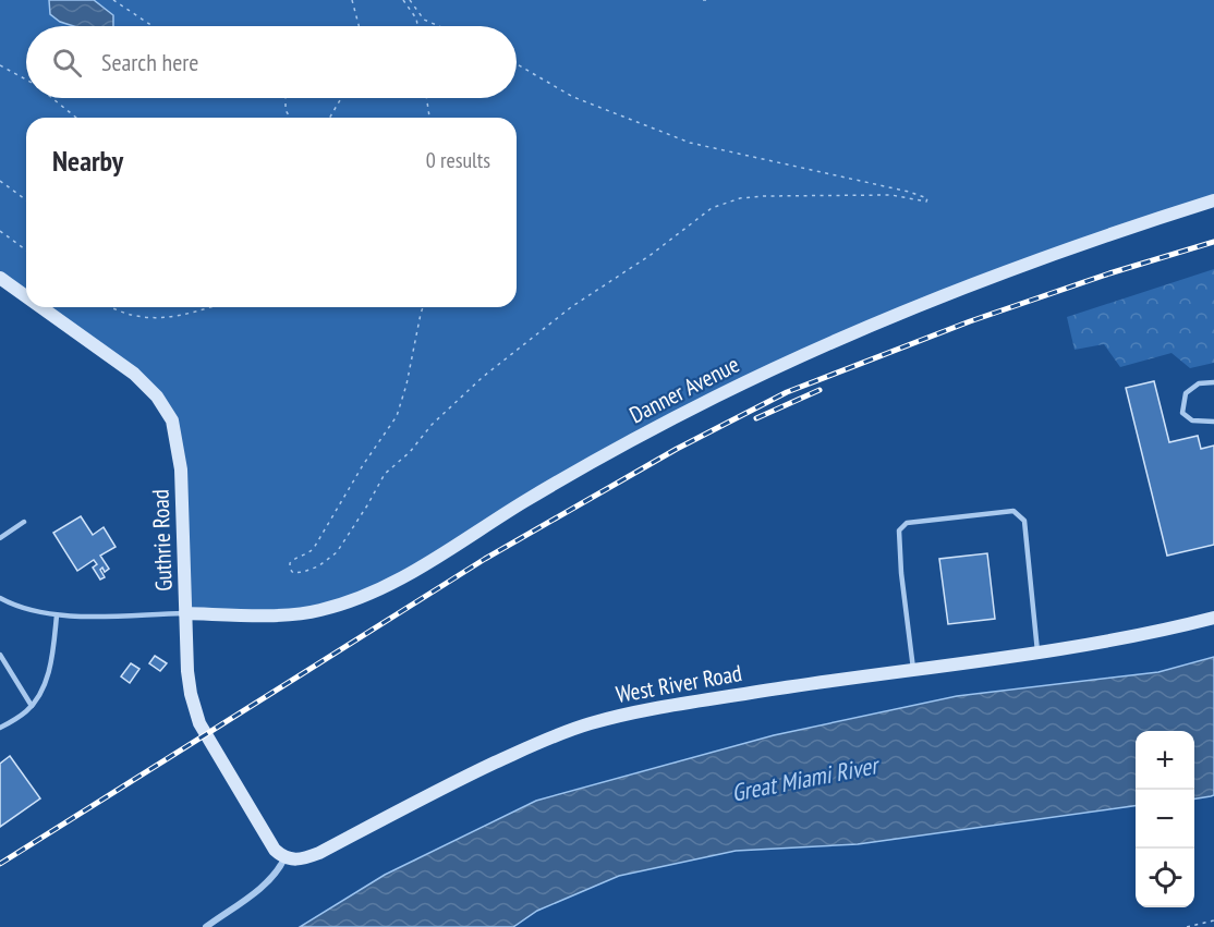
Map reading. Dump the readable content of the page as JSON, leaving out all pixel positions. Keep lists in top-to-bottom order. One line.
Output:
{"streets":{"street":["Danner Avenue","Guthrie Road","West River Road"]},"crossings":[["Danner Avenue","Guthrie Road"],["Guthrie Road","West River Road"]],"water":["Great Miami River"],"page":{"search":"Search here","heading":["Nearby","0 results"],"map_buttons":["+","−"]}}
